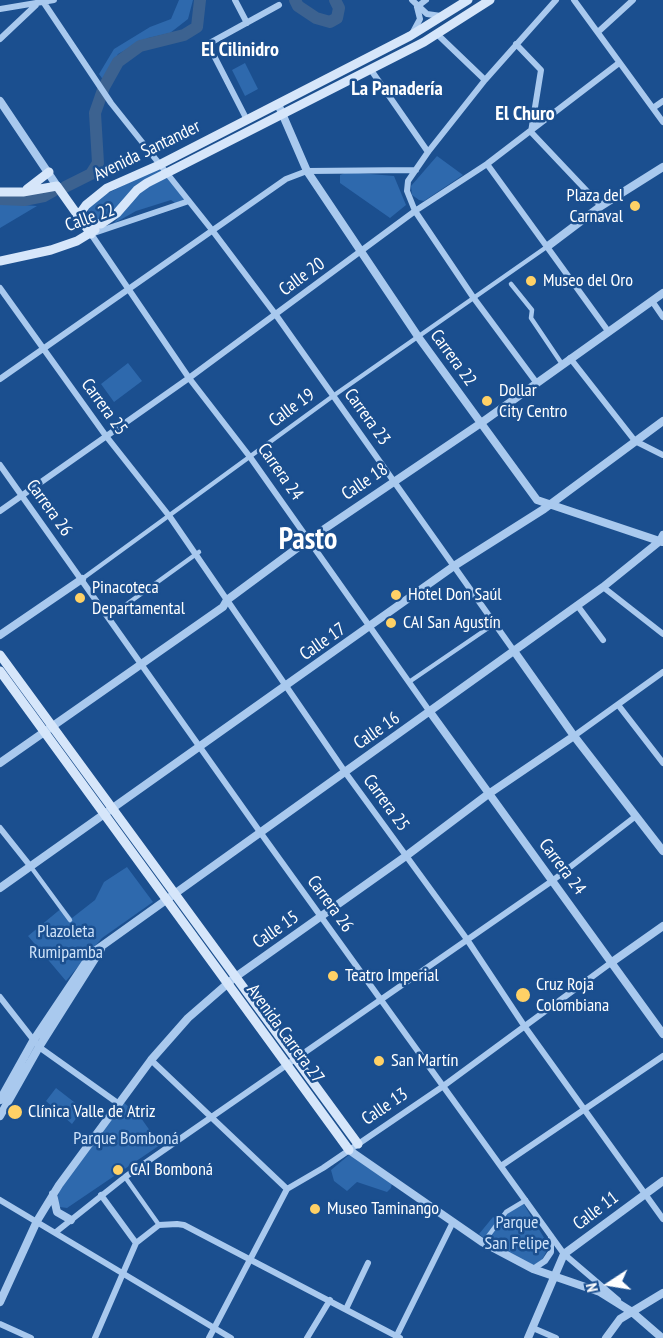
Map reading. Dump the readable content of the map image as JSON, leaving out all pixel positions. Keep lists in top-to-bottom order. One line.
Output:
{"streets":{"main road":["Avenida Santander","Calle 22","Carrera 24","Avenida Carrera 27"],"street":["Calle 20","Carrera 22","Carrera 25","Calle 19","Carrera 23","Calle 18","Carrera 26","Calle 17","Calle 16","Calle 15","Calle 13","Calle 11"]},"crossings":[["Avenida Santander","Calle 22"],["Avenida Santander","Carrera 22"],["Avenida Santander","Carrera 23"],["Avenida Santander","Carrera 24"],["Calle 22","Carrera 23"],["Calle 22","Carrera 24"],["Calle 20","Carrera 22"],["Calle 20","Carrera 25"],["Calle 20","Carrera 23"],["Calle 20","Carrera 24"],["Calle 20","Carrera 26"],["Carrera 22","Calle 19"],["Carrera 22","Calle 18"],["Carrera 22","Calle 17"],["Carrera 22","Calle 16"],["Carrera 25","Calle 19"],["Carrera 25","Calle 18"],["Carrera 25","Calle 17"],["Carrera 25","Calle 16"],["Carrera 25","Calle 15"],["Carrera 25","Calle 13"],["Carrera 25","Calle 11"],["Calle 19","Carrera 23"],["Calle 19","Carrera 24"],["Calle 19","Carrera 26"],["Carrera 23","Calle 18"],["Carrera 23","Calle 17"],["Carrera 23","Calle 16"],["Carrera 23","Calle 15"],["Carrera 24","Calle 18"],["Carrera 24","Calle 17"],["Carrera 24","Calle 16"],["Carrera 24","Calle 15"],["Carrera 24","Calle 13"],["Calle 18","Carrera 26"],["Calle 18","Avenida Carrera 27"],["Carrera 26","Calle 17"],["Carrera 26","Calle 16"],["Carrera 26","Calle 15"],["Carrera 26","Avenida Carrera 27"],["Carrera 26","Calle 13"],["Carrera 26","Calle 11"],["Calle 17","Avenida Carrera 27"],["Calle 16","Avenida Carrera 27"],["Calle 15","Avenida Carrera 27"],["Avenida Carrera 27","Calle 13"],["Avenida Carrera 27","Calle 11"]],"districts":["El Cilinidro","La Panadería","El Churo","Pasto"],"parks":["Plazoleta Rumipamba","Parque Bomboná","Parque San Felipe"],"places":["Plaza del Carnaval","Museo del Oro","Dollar City Centro","Hotel Don Saúl","Pinacoteca Departamental","CAI San Agustín","Teatro Imperial","Cruz Roja Colombiana","San Martín","Clínica Valle de Atriz","CAI Bomboná","Museo Taminango"],"north":"left"}
